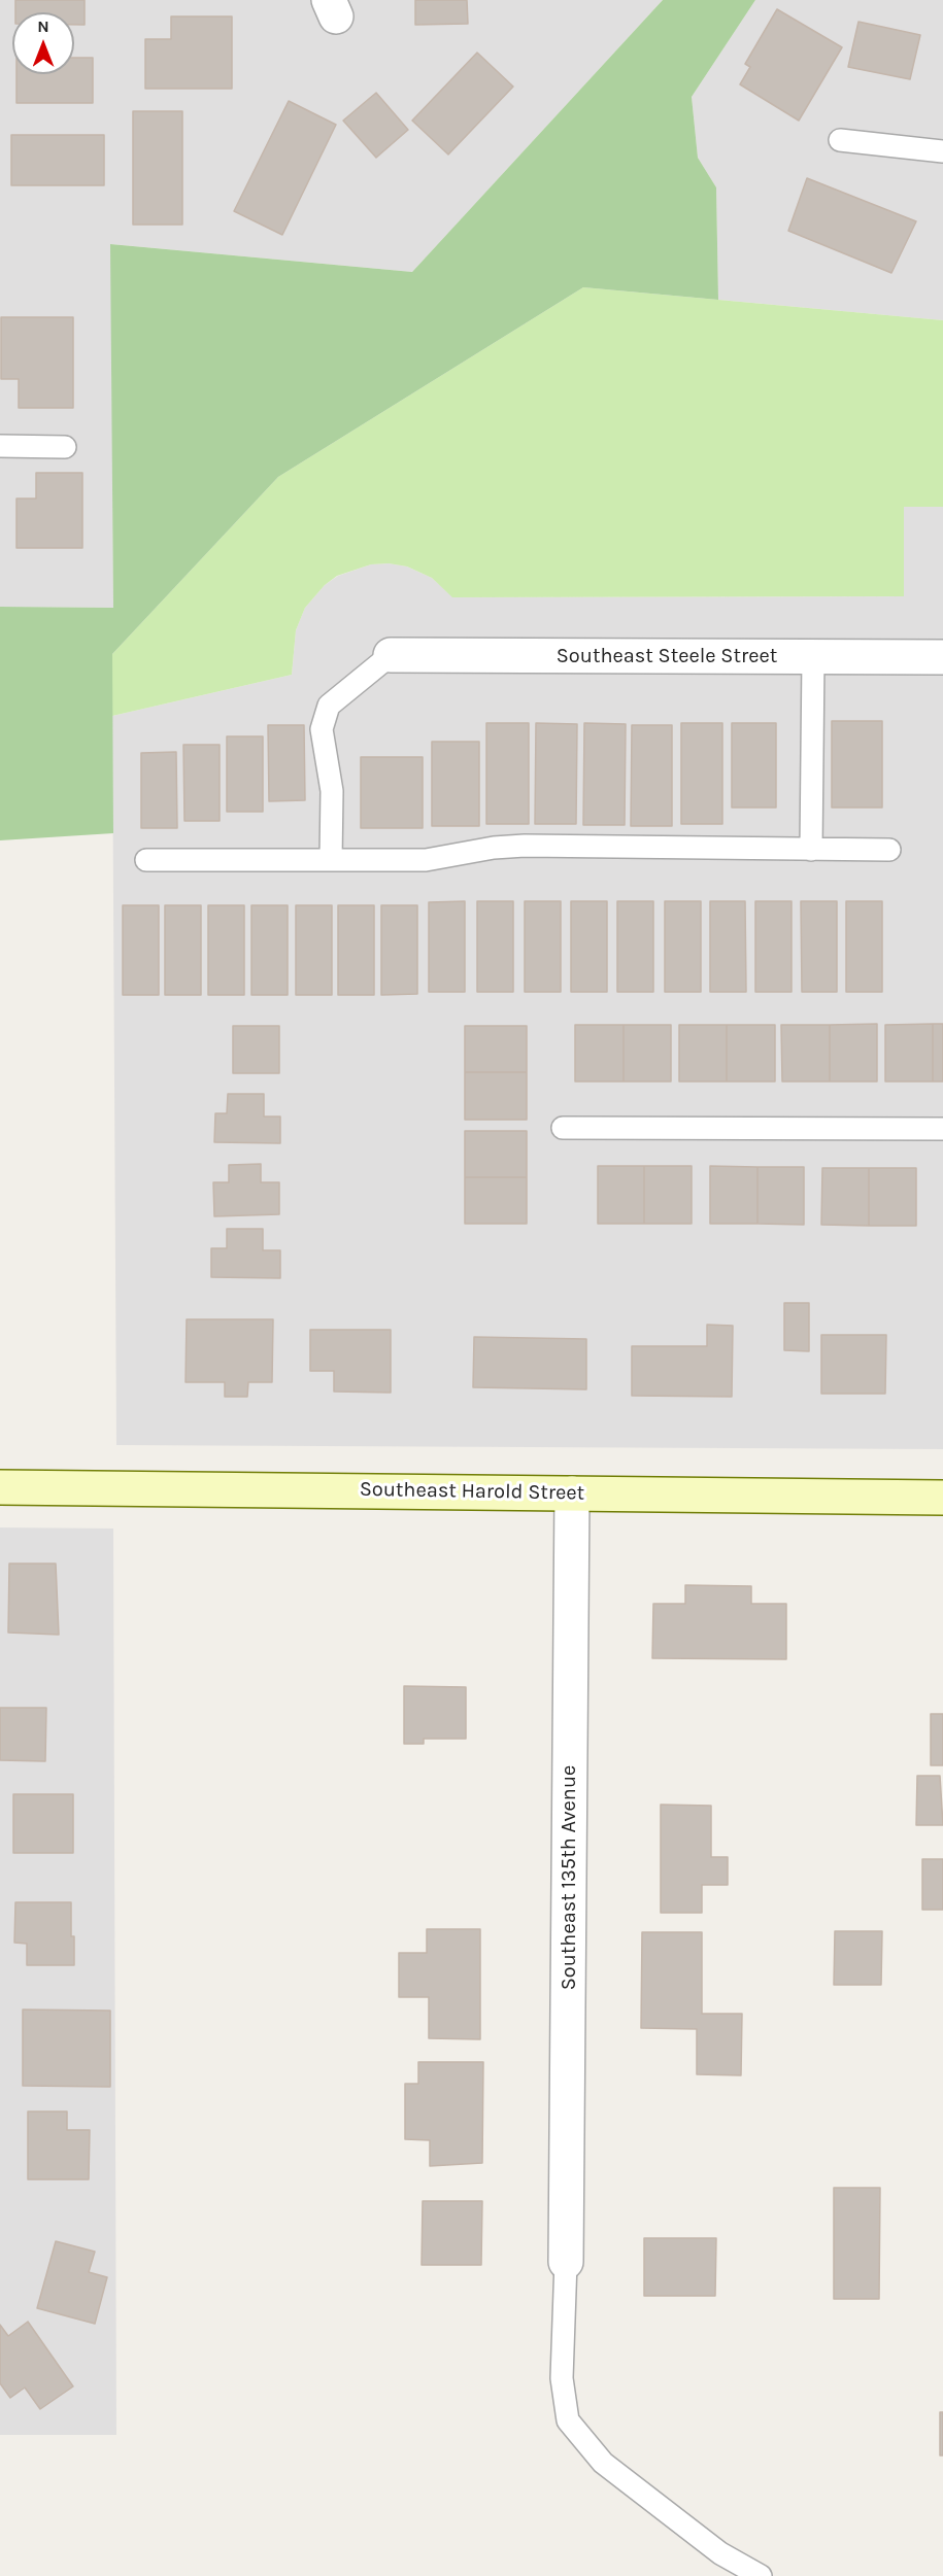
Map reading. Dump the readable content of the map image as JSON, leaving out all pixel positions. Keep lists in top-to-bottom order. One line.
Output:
{"streets":{"street":["Southeast Steele Street","Southeast Harold Street","Southeast 135th Avenue"]},"crossings":[["Southeast Harold Street","Southeast 135th Avenue"]],"north":"top"}
